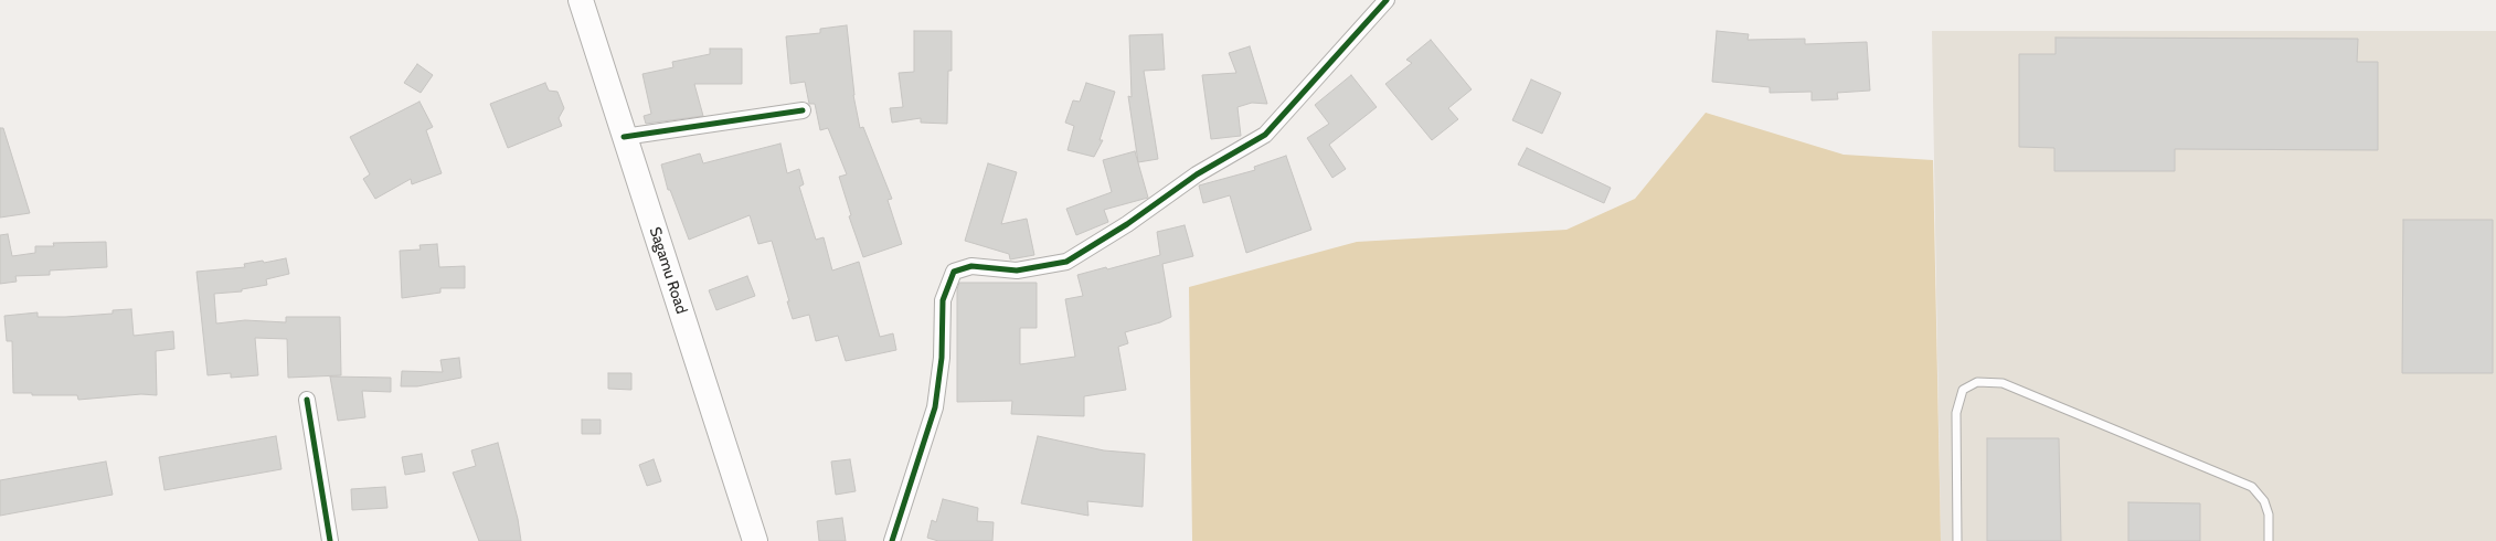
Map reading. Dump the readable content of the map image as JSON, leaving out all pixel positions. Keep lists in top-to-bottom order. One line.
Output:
{"streets":{"highway":["Sagamu Road"]}}
